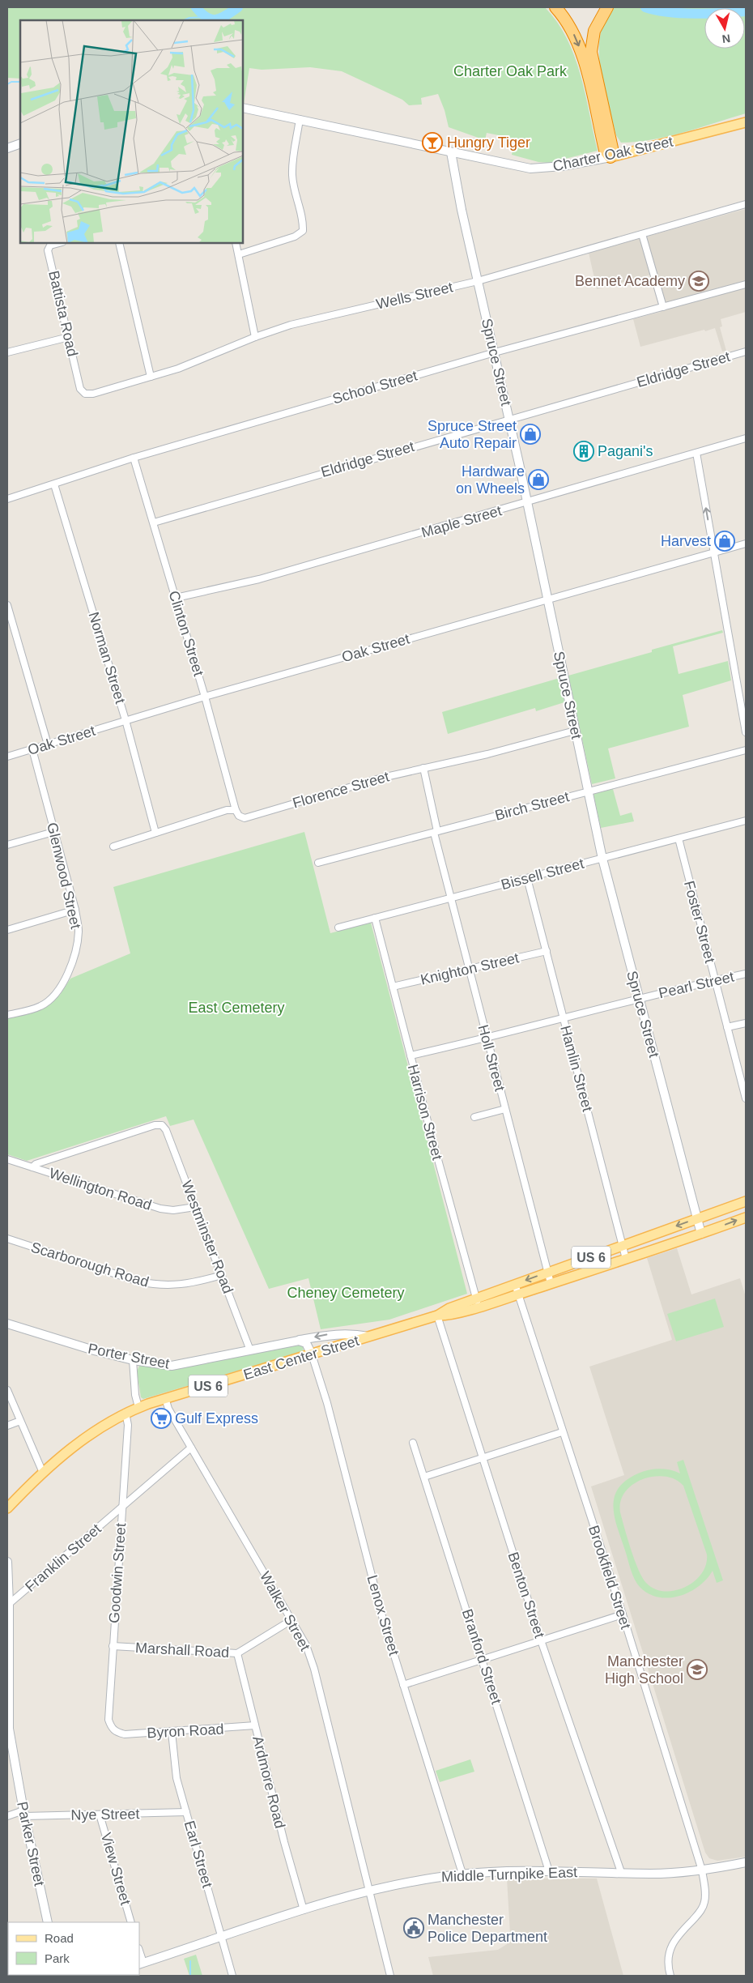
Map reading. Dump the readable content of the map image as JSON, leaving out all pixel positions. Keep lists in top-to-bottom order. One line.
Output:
{"streets":{"main road":["Charter Oak Street","US 6","East Center Street"],"street":["Wells Street","Battista Road","Spruce Street","Eldridge Street","School Street","Maple Street","Clinton Street","Oak Street","Norman Street","Florence Street","Birch Street","Bissell Street","Glenwood Street","Foster Street","Knighton Street","Pearl Street","Holl Street","Hamlin Street","Harrison Street","Wellington Road","Westminster Road","Scarborough Road","Porter Street","Franklin Street","Goodwin Street","Brookfield Street","Benton Street","Walker Street","Lenox Street","Marshall Road","Branford Street","Byron Road","Ardmore Road","Nye Street","Parker Street","Earl Street","View Street","Middle Turnpike East"]},"crossings":[["Charter Oak Street","Spruce Street"],["Wells Street","Battista Road"],["Wells Street","Spruce Street"],["Spruce Street","Eldridge Street"],["Spruce Street","School Street"],["Spruce Street","Maple Street"],["Spruce Street","Oak Street"],["Spruce Street","Florence Street"],["Spruce Street","Birch Street"],["Spruce Street","Bissell Street"],["Spruce Street","Pearl Street"],["Spruce Street","East Center Street"],["Eldridge Street","Clinton Street"],["School Street","Clinton Street"],["School Street","Norman Street"],["Maple Street","Clinton Street"],["Clinton Street","Oak Street"],["Clinton Street","Florence Street"],["Oak Street","Norman Street"],["Oak Street","Glenwood Street"],["Florence Street","Holl Street"],["Birch Street","Holl Street"],["Bissell Street","Foster Street"],["Bissell Street","Holl Street"],["Bissell Street","Hamlin Street"],["Bissell Street","Harrison Street"],["Foster Street","Pearl Street"],["Knighton Street","Holl Street"],["Knighton Street","Hamlin Street"],["Knighton Street","Harrison Street"],["Pearl Street","Holl Street"],["Pearl Street","Hamlin Street"],["Pearl Street","Harrison Street"],["Holl Street","East Center Street"],["Hamlin Street","East Center Street"],["Harrison Street","East Center Street"],["Wellington Road","Westminster Road"],["Westminster Road","Scarborough Road"],["Westminster Road","Porter Street"],["Porter Street","East Center Street"],["East Center Street","Goodwin Street"],["East Center Street","Brookfield Street"],["East Center Street","Benton Street"],["East Center Street","Walker Street"],["East Center Street","Lenox Street"],["Franklin Street","Goodwin Street"],["Franklin Street","Walker Street"],["Franklin Street","Parker Street"],["Goodwin Street","Marshall Road"],["Goodwin Street","Byron Road"],["Brookfield Street","Middle Turnpike East"],["Benton Street","Middle Turnpike East"],["Walker Street","Marshall Road"],["Walker Street","Middle Turnpike East"],["Lenox Street","Middle Turnpike East"],["Marshall Road","Ardmore Road"],["Branford Street","Middle Turnpike East"],["Byron Road","Ardmore Road"],["Byron Road","Earl Street"],["Ardmore Road","Middle Turnpike East"],["Nye Street","Parker Street"],["Nye Street","Earl Street"],["Nye Street","View Street"],["Earl Street","Middle Turnpike East"]],"parks":["Charter Oak Park","East Cemetery","Cheney Cemetery"],"places":{"bar":["Hungry Tiger"],"school or university":["Bennet Academy","Manchester High School"],"shop":["Spruce Street Auto Repair","Hardware on Wheels","Harvest"],"building":["Pagani's"],"supermarket":["Gulf Express"],"public building":["Manchester Police Department"]},"legend":["Road","Park"],"north":"bottom"}
